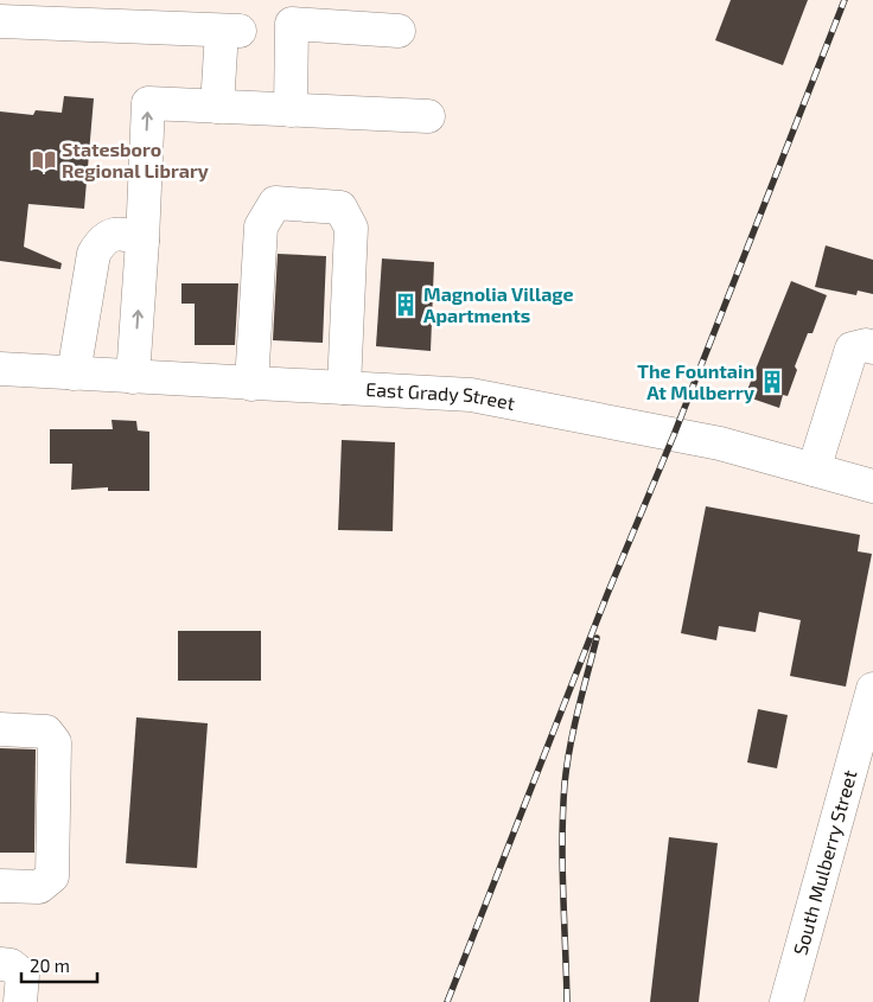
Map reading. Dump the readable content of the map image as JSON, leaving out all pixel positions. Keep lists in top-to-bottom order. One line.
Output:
{"streets":{"street":["East Grady Street","South Mulberry Street"]},"places":{"library":["Statesboro Regional Library"],"building":["Magnolia Village Apartments","The Fountain At Mulberry"]},"scale_bar":"20 m"}
